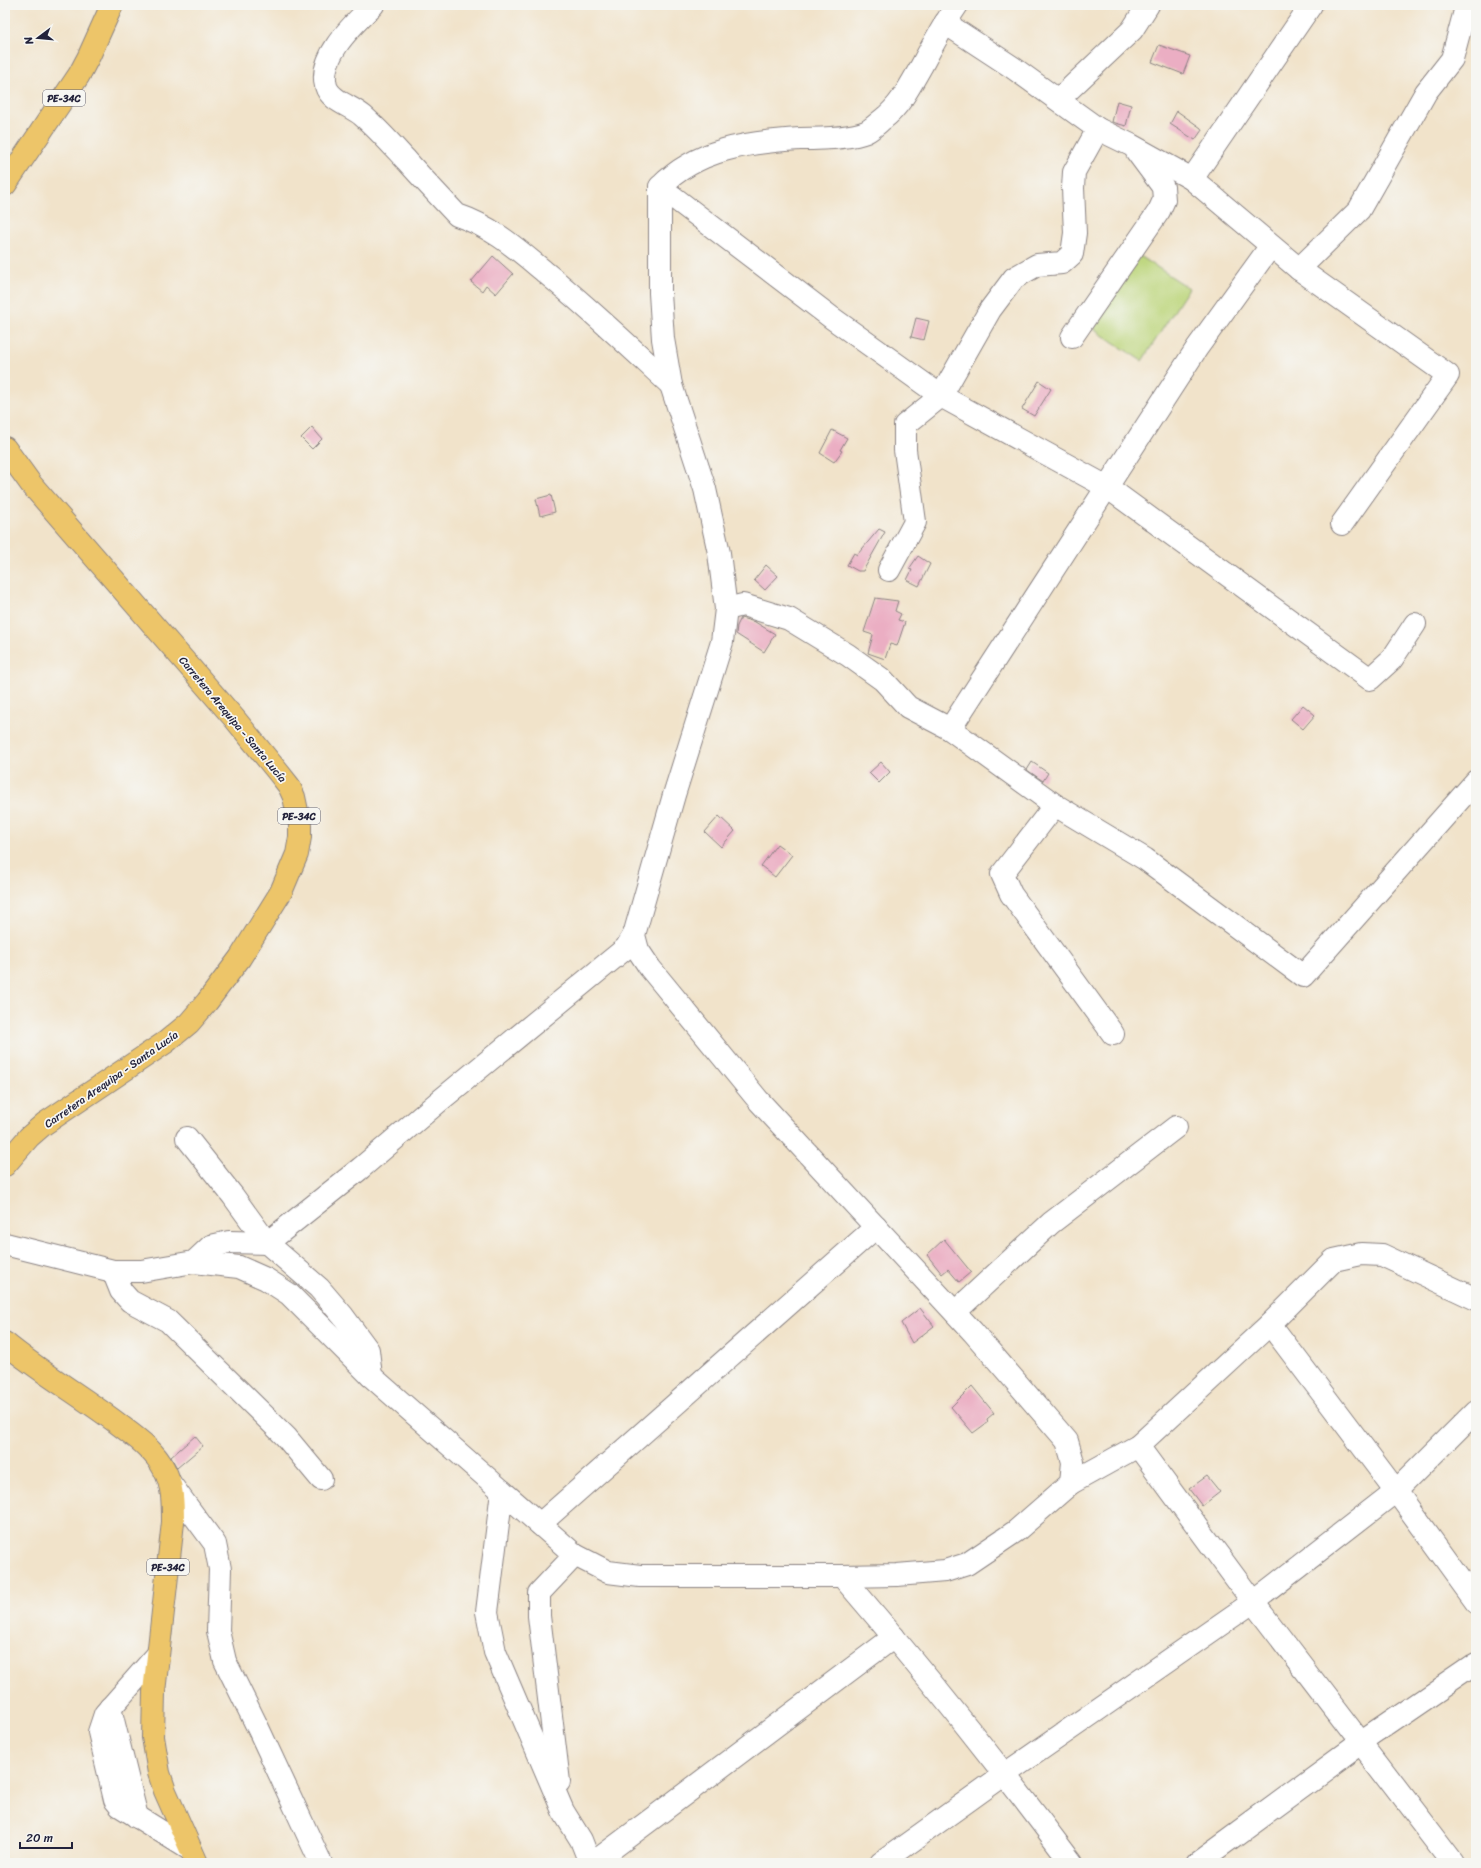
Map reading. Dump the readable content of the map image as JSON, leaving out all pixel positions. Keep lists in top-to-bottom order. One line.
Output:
{"streets":{"main road":["PE-34C","Carretera Arequipa - Santa Lucía"]},"scale_bar":"20 m","north":"left"}
